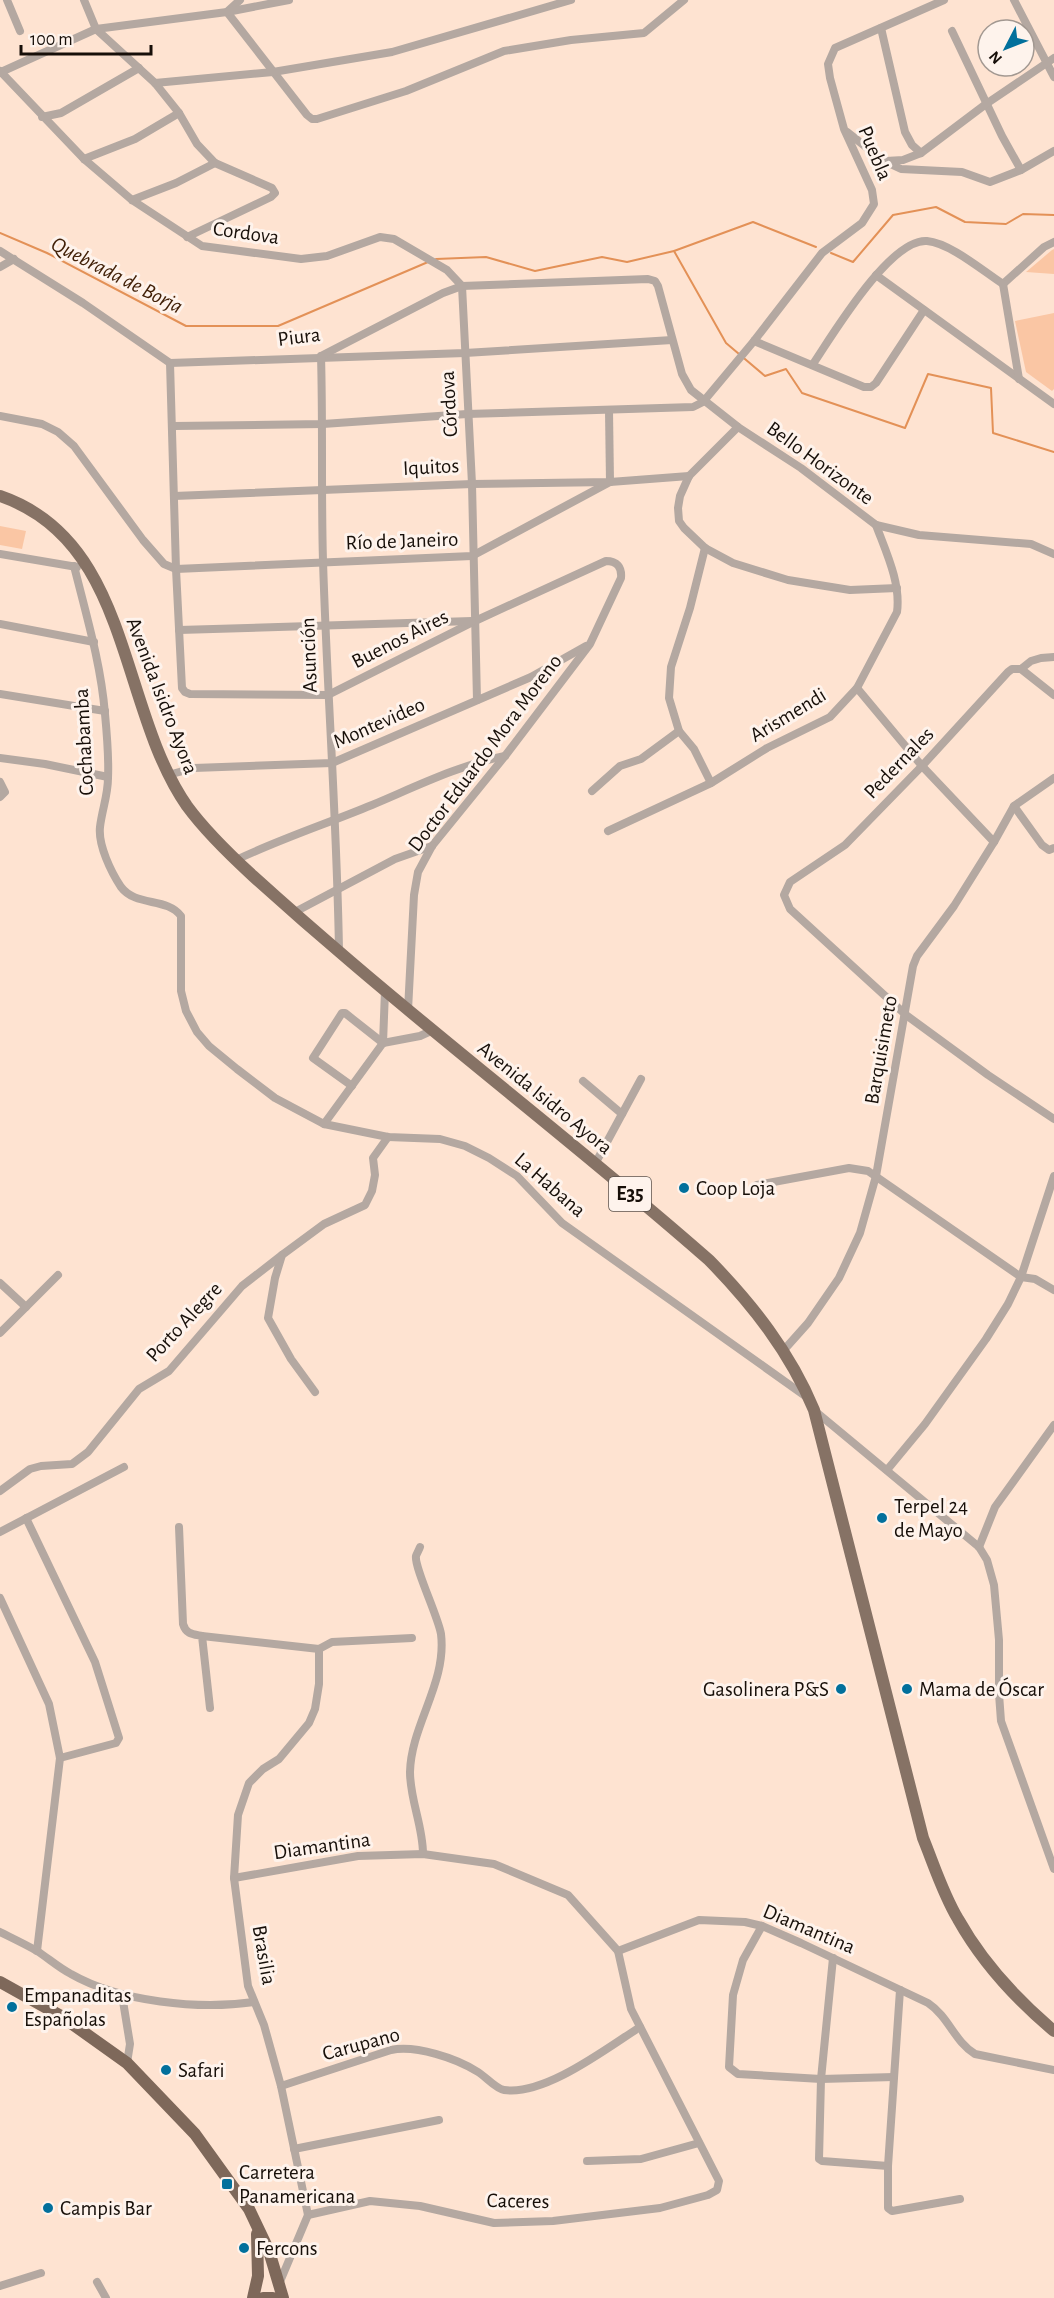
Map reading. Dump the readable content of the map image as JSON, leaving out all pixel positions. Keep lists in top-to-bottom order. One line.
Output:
{"streets":{"main road":["Avenida Isidro Ayora","E35"],"street":["Puebla","Cordova","Piura","Córdova","Bello Horizonte","Iquitos","Río de Janeiro","Buenos Aires","Asunción","Arismendi","Montevideo","Cochabamba","Doctor Eduardo Mora Moreno","Pedernales","Barquisimeto","La Habana","Porto Alegre","Diamantina","Brasilia","Carupano","Caceres"]},"crossings":[["Puebla","Bello Horizonte"],["Cordova","Piura"],["Cordova","Córdova"],["Piura","Córdova"],["Piura","Bello Horizonte"],["Piura","Asunción"],["Córdova","Iquitos"],["Córdova","Río de Janeiro"],["Córdova","Buenos Aires"],["Córdova","Montevideo"],["Bello Horizonte","Arismendi"],["Iquitos","Río de Janeiro"],["Iquitos","Asunción"],["Río de Janeiro","Asunción"],["Buenos Aires","Asunción"],["Buenos Aires","Doctor Eduardo Mora Moreno"],["Asunción","Avenida Isidro Ayora"],["Asunción","Montevideo"],["Avenida Isidro Ayora","Montevideo"],["Avenida Isidro Ayora","Doctor Eduardo Mora Moreno"],["Avenida Isidro Ayora","Barquisimeto"],["Avenida Isidro Ayora","La Habana"],["Montevideo","Doctor Eduardo Mora Moreno"],["Cochabamba","La Habana"],["Pedernales","Barquisimeto"],["Diamantina","Brasilia"],["Brasilia","Carupano"],["Brasilia","Caceres"]],"water":["Quebrada de Borja"],"places":{"other":["Coop Loja","Terpel 24 de Mayo","Gasolinera P&S","Mama de Óscar","Empanaditas Españolas","Safari","Campis Bar","Fercons"],"transit":["Carretera Panamericana"]},"scale_bar":"100 m","north":"bottom left"}
